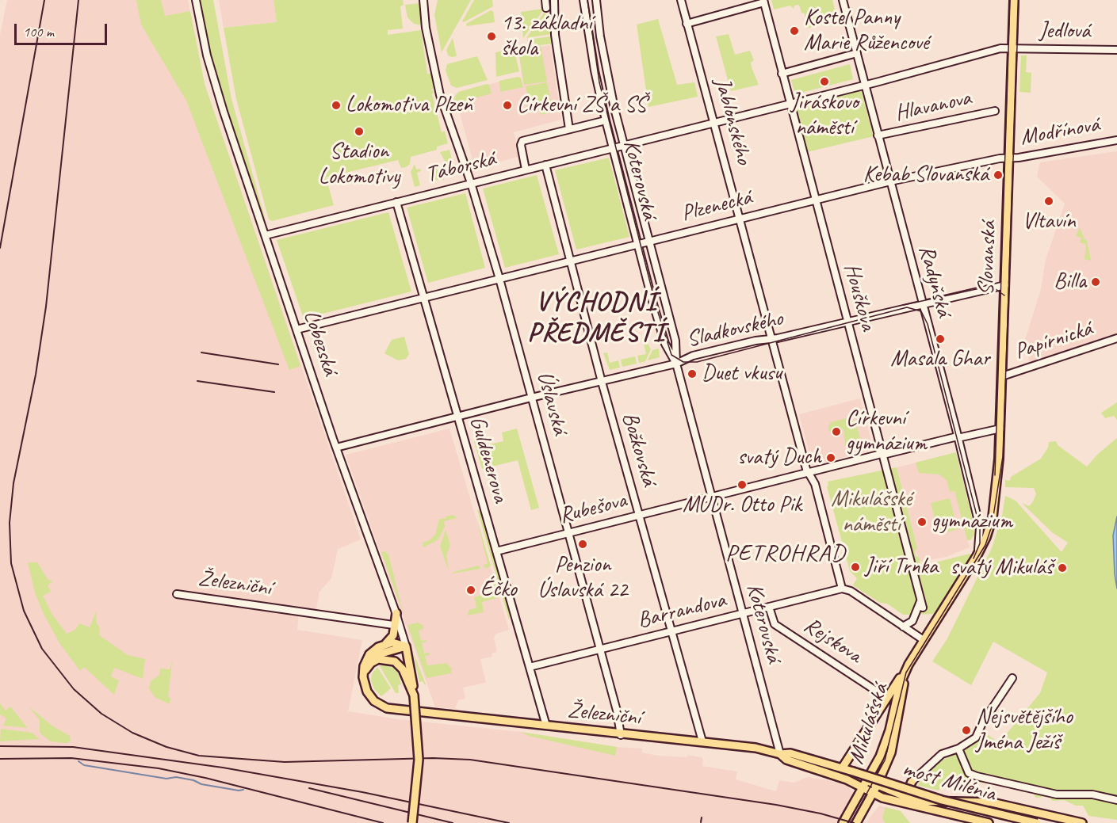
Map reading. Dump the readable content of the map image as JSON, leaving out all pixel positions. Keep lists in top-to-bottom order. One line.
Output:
{"streets":{"main road":["Slovanská","Železniční","Mikulášská","most Milénia"],"street":["Jedlová","Hlavanova","Jablonského","Modřínová","Táborská","Koterovská","Plzenecká","Radyňská","Houškova","Sladkovského","Papírnická","Lobezská","Úslavská","Božkovská","Guldenerova","Rubešova","Barrandova","Rejskova"]},"crossings":[["Jedlová","Slovanská"],["Hlavanova","Radyňská"],["Jablonského","Táborská"],["Jablonského","Plzenecká"],["Jablonského","Sladkovského"],["Jablonského","Rubešova"],["Modřínová","Plzenecká"],["Modřínová","Slovanská"],["Táborská","Koterovská"],["Táborská","Houškova"],["Táborská","Lobezská"],["Táborská","Úslavská"],["Táborská","Božkovská"],["Táborská","Guldenerova"],["Koterovská","Plzenecká"],["Koterovská","Sladkovského"],["Koterovská","Rubešova"],["Koterovská","Železniční"],["Koterovská","Barrandova"],["Plzenecká","Slovanská"],["Plzenecká","Radyňská"],["Plzenecká","Houškova"],["Plzenecká","Lobezská"],["Plzenecká","Úslavská"],["Plzenecká","Božkovská"],["Plzenecká","Guldenerova"],["Slovanská","Sladkovského"],["Slovanská","Papírnická"],["Slovanská","Mikulášská"],["Radyňská","Sladkovského"],["Houškova","Sladkovského"],["Sladkovského","Lobezská"],["Sladkovského","Úslavská"],["Sladkovského","Božkovská"],["Sladkovského","Guldenerova"],["Úslavská","Rubešova"],["Úslavská","Železniční"],["Úslavská","Barrandova"],["Božkovská","Rubešova"],["Božkovská","Železniční"],["Božkovská","Barrandova"],["Guldenerova","Rubešova"],["Guldenerova","Železniční"],["Guldenerova","Barrandova"],["Železniční","most Milénia"],["Barrandova","Rejskova"]],"districts":["VÝCHODNÍ PŘEDMĚSTÍ","PETROHRAD"],"parks":["Mikulášské náměstí"],"places":["Kostel Panny Marie Růžencové","13. základní škola","Jiráskovo náměstí","Lokomotiva Plzeň","Církevní ZŠ a SŠ","Stadion Lokomotivy","Kebab Slovanská","Vltavín","Billa","Masala Ghar","Duet vkusu","Církevní gymnázium","svatý Duch","MUDr. Otto Pik","gymnázium","Penzion Úslavská 22","Jiří Trnka","svatý Mikuláš","Éčko","Nejsvětějšího Jména Ježíš"],"scale_bar":"100 m"}
